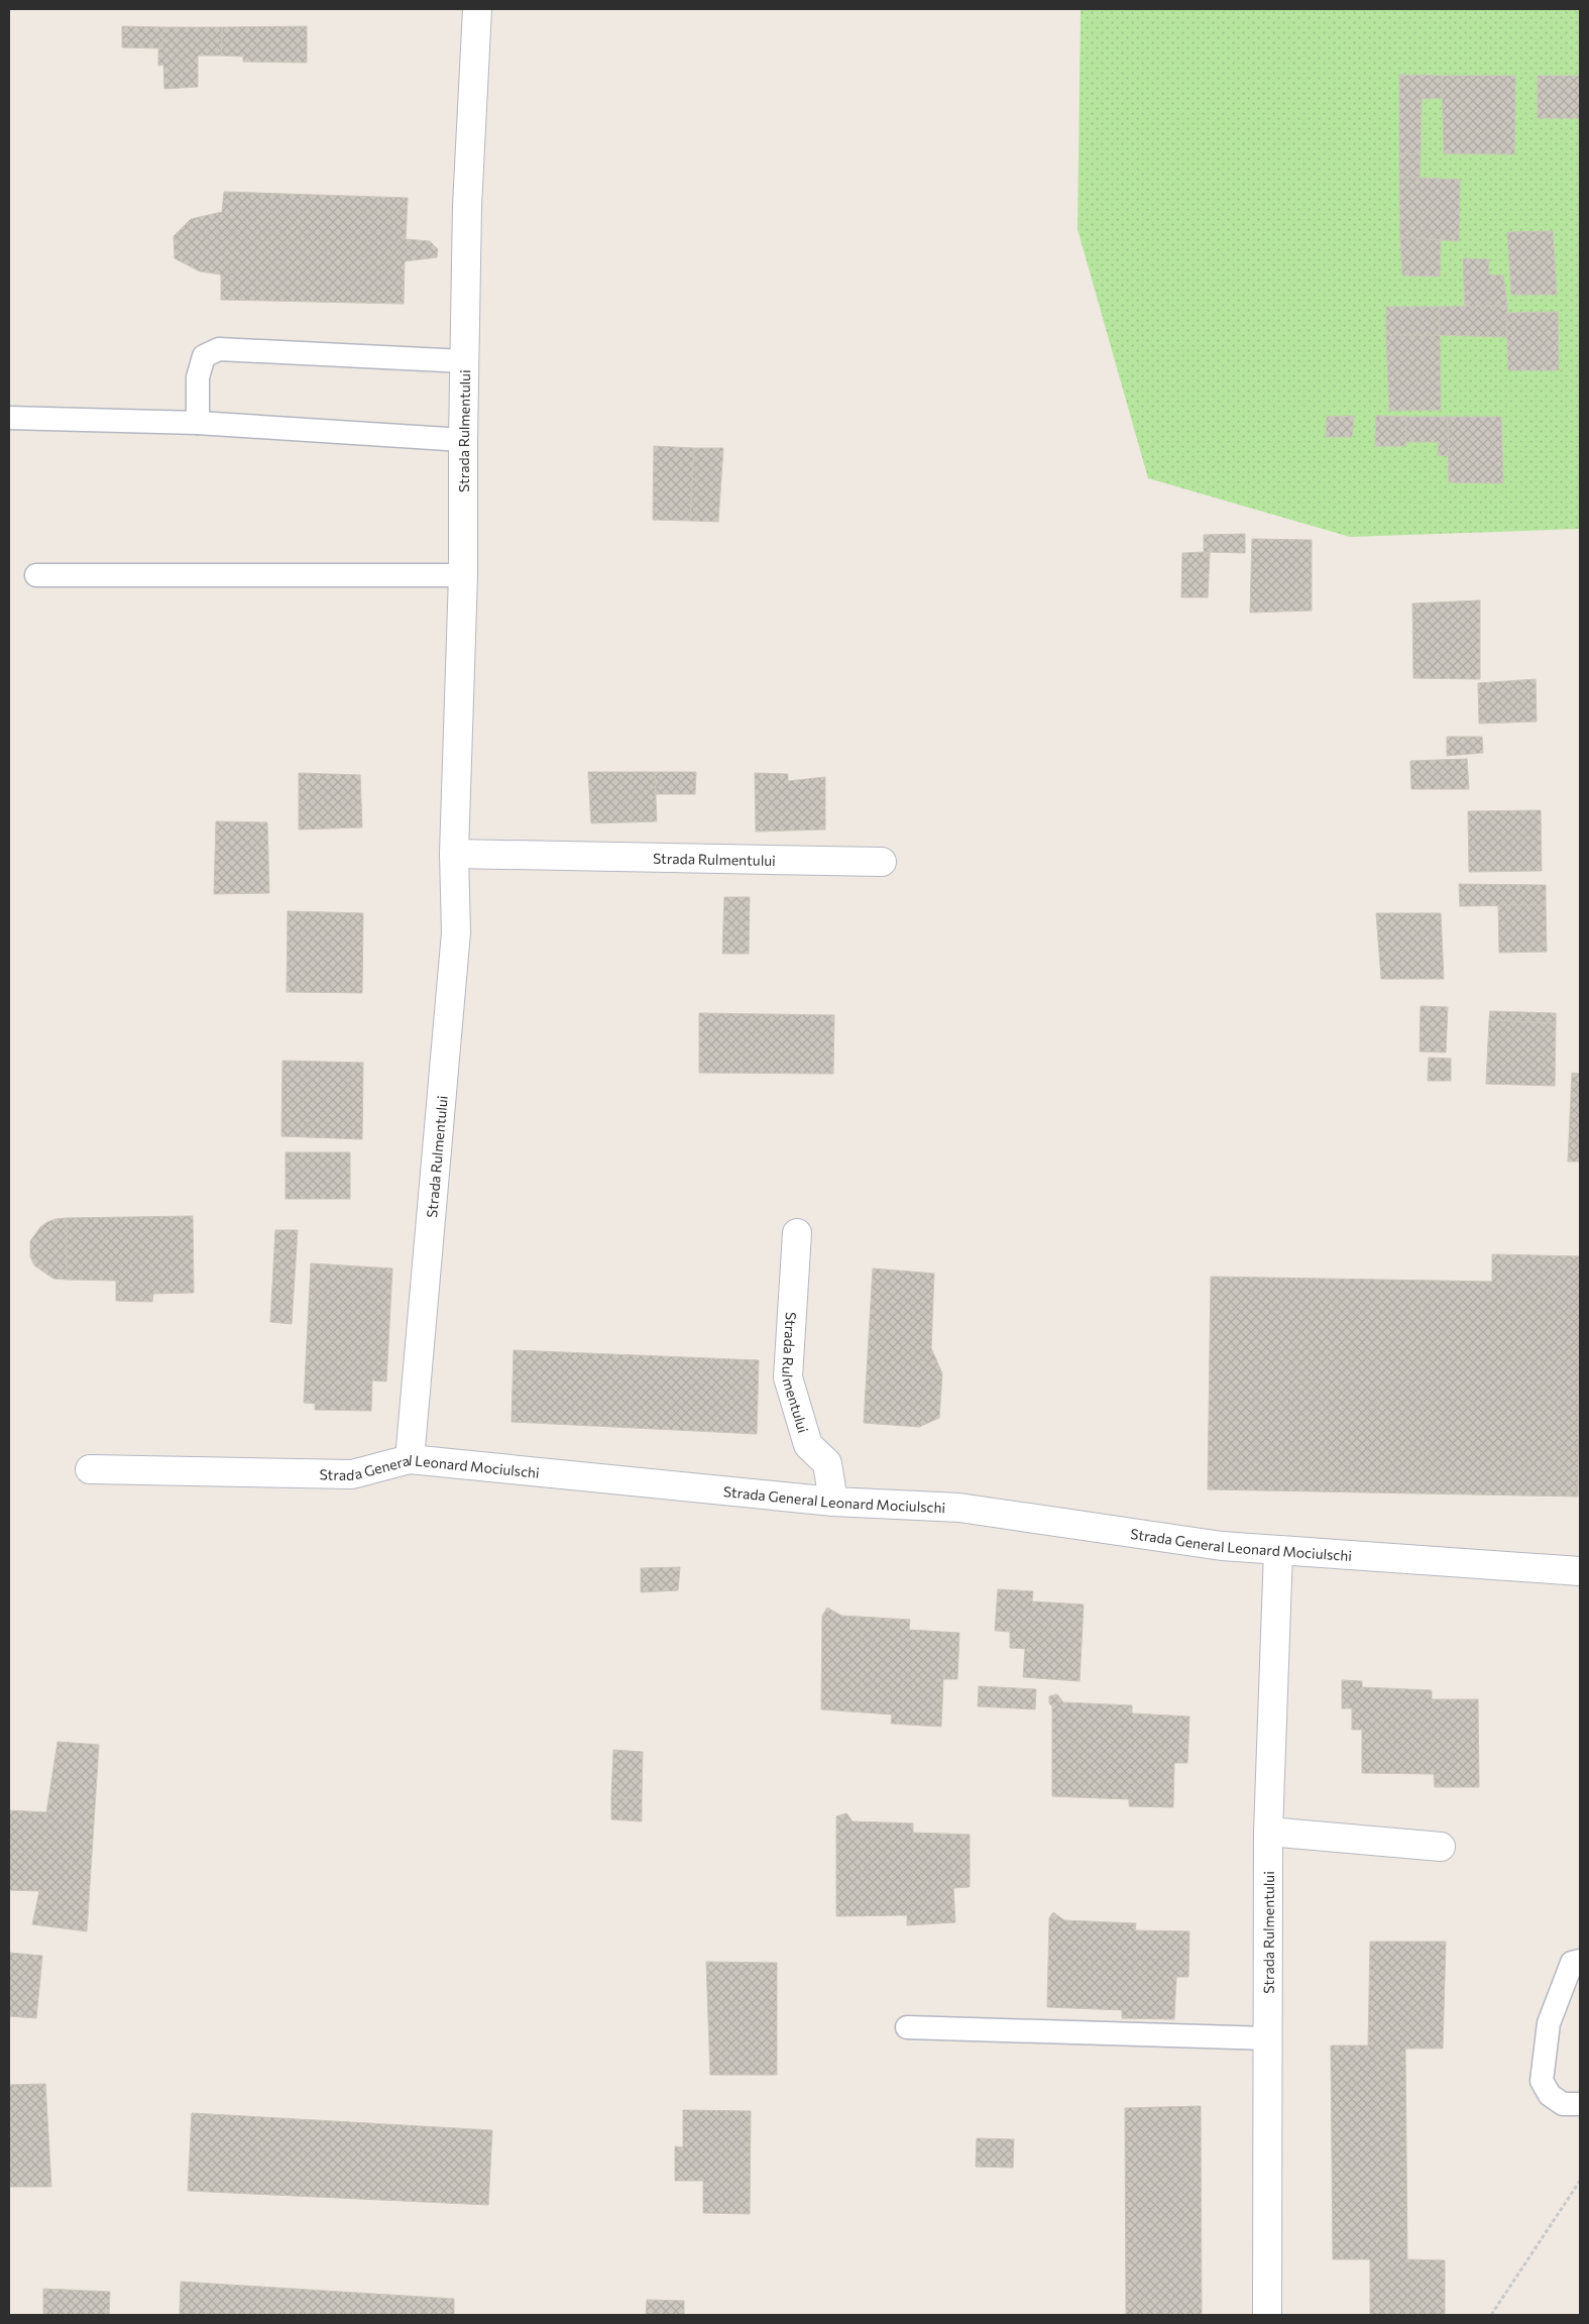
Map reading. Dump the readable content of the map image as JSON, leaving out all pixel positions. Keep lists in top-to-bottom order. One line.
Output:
{"streets":{"street":["Strada Rulmentului","Strada General Leonard Mociulschi"]},"crossings":[["Strada Rulmentului","Strada General Leonard Mociulschi"]]}
